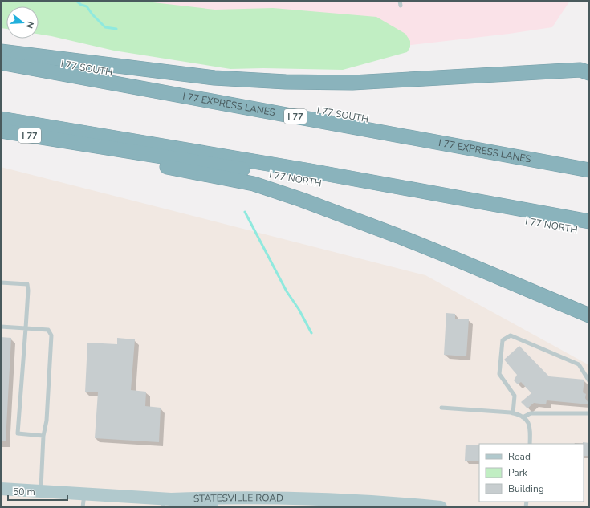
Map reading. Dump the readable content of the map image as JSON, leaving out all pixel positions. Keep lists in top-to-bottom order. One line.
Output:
{"streets":{"highway":["I 77 SOUTH","I 77 EXPRESS LANES","I 77","I 77 NORTH"],"main road":["STATESVILLE ROAD"]},"legend":["Road","Park","Building"],"scale_bar":"50 m","north":"right"}
